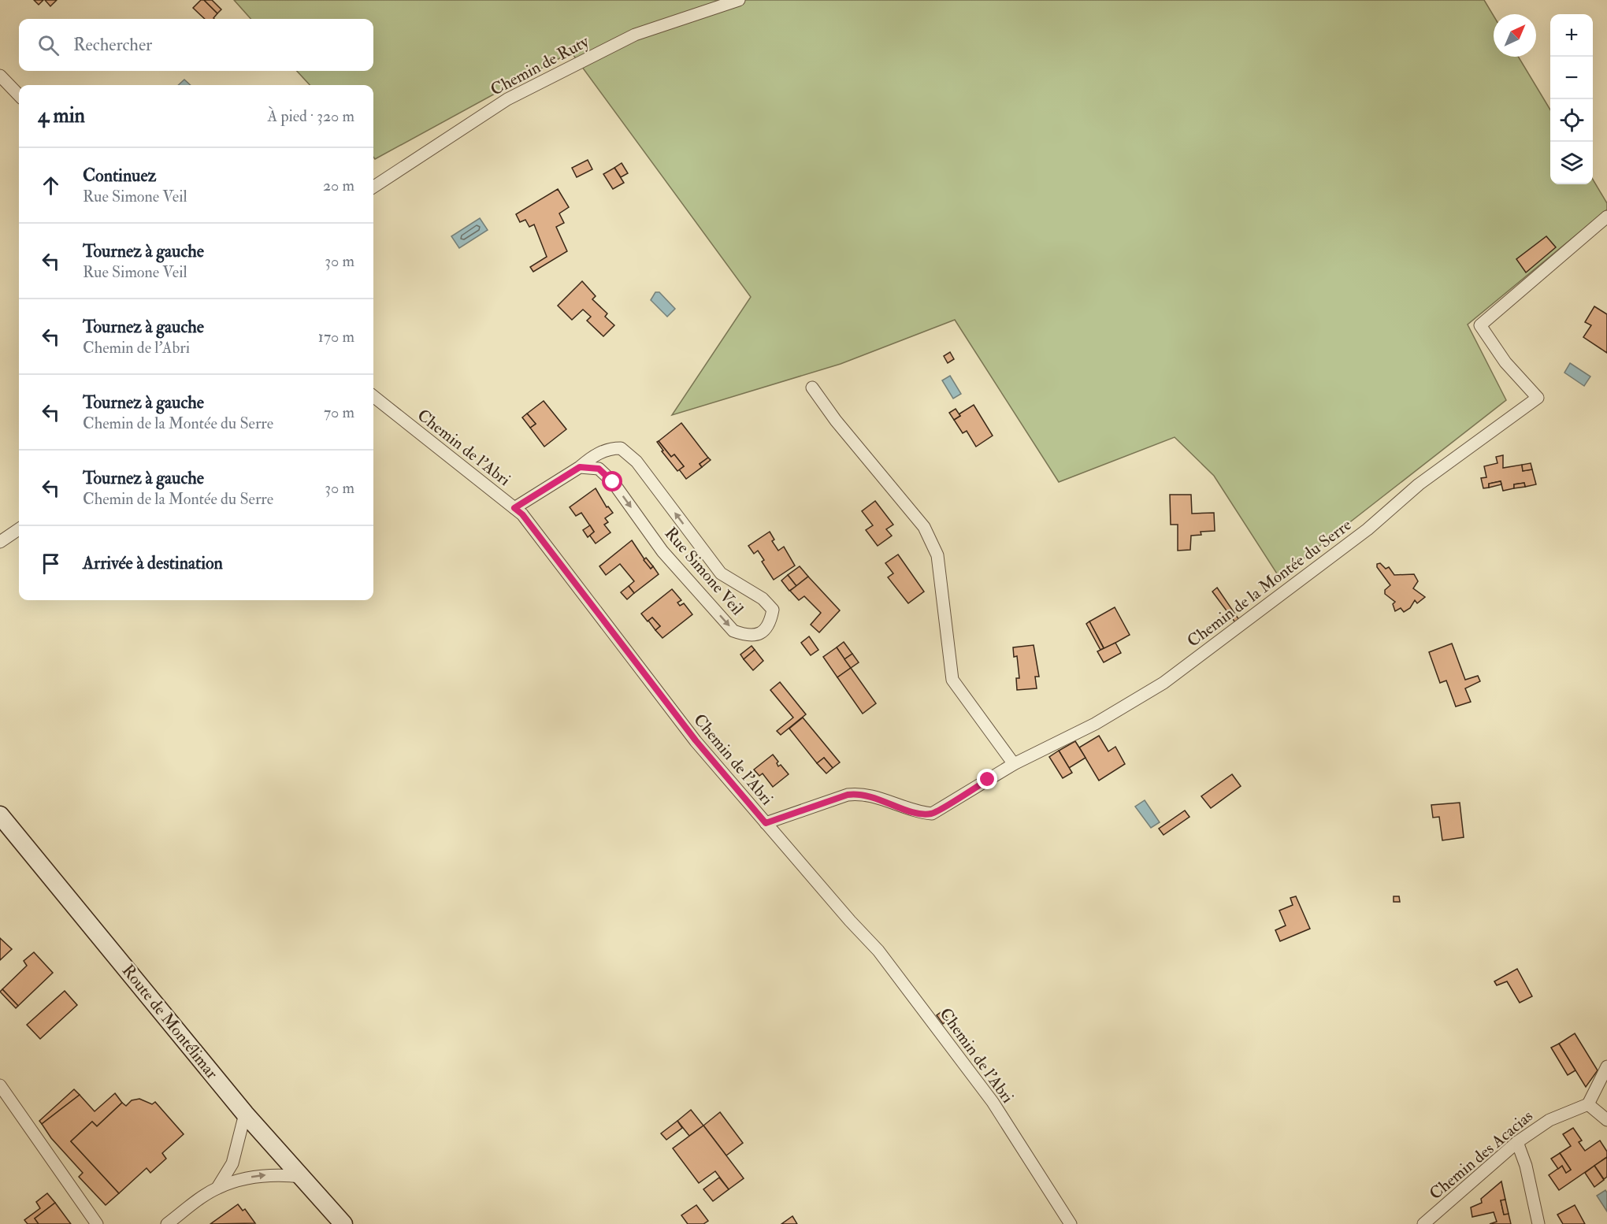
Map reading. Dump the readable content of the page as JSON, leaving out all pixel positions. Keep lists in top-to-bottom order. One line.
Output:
{"streets":{"main road":["Route de Montélimar"],"street":["Chemin de Ruty","Chemin de l'Abri","Rue Simone Veil","Chemin de la Montée du Serre","Chemin des Acacias"]},"crossings":[["Chemin de l'Abri","Rue Simone Veil"],["Chemin de l'Abri","Chemin de la Montée du Serre"]],"north":"top right","page":{"map_buttons":["+","−"],"search":"Rechercher","heading":["4 min","À pied · 320 m"],"list":[["Continuez","Rue Simone Veil","20 m"],["Tournez à gauche","Rue Simone Veil","30 m"],["Tournez à gauche","Chemin de l'Abri","170 m"],["Tournez à gauche","Chemin de la Montée du Serre","70 m"],["Tournez à gauche","Chemin de la Montée du Serre","30 m"],"Arrivée à destination"]}}
